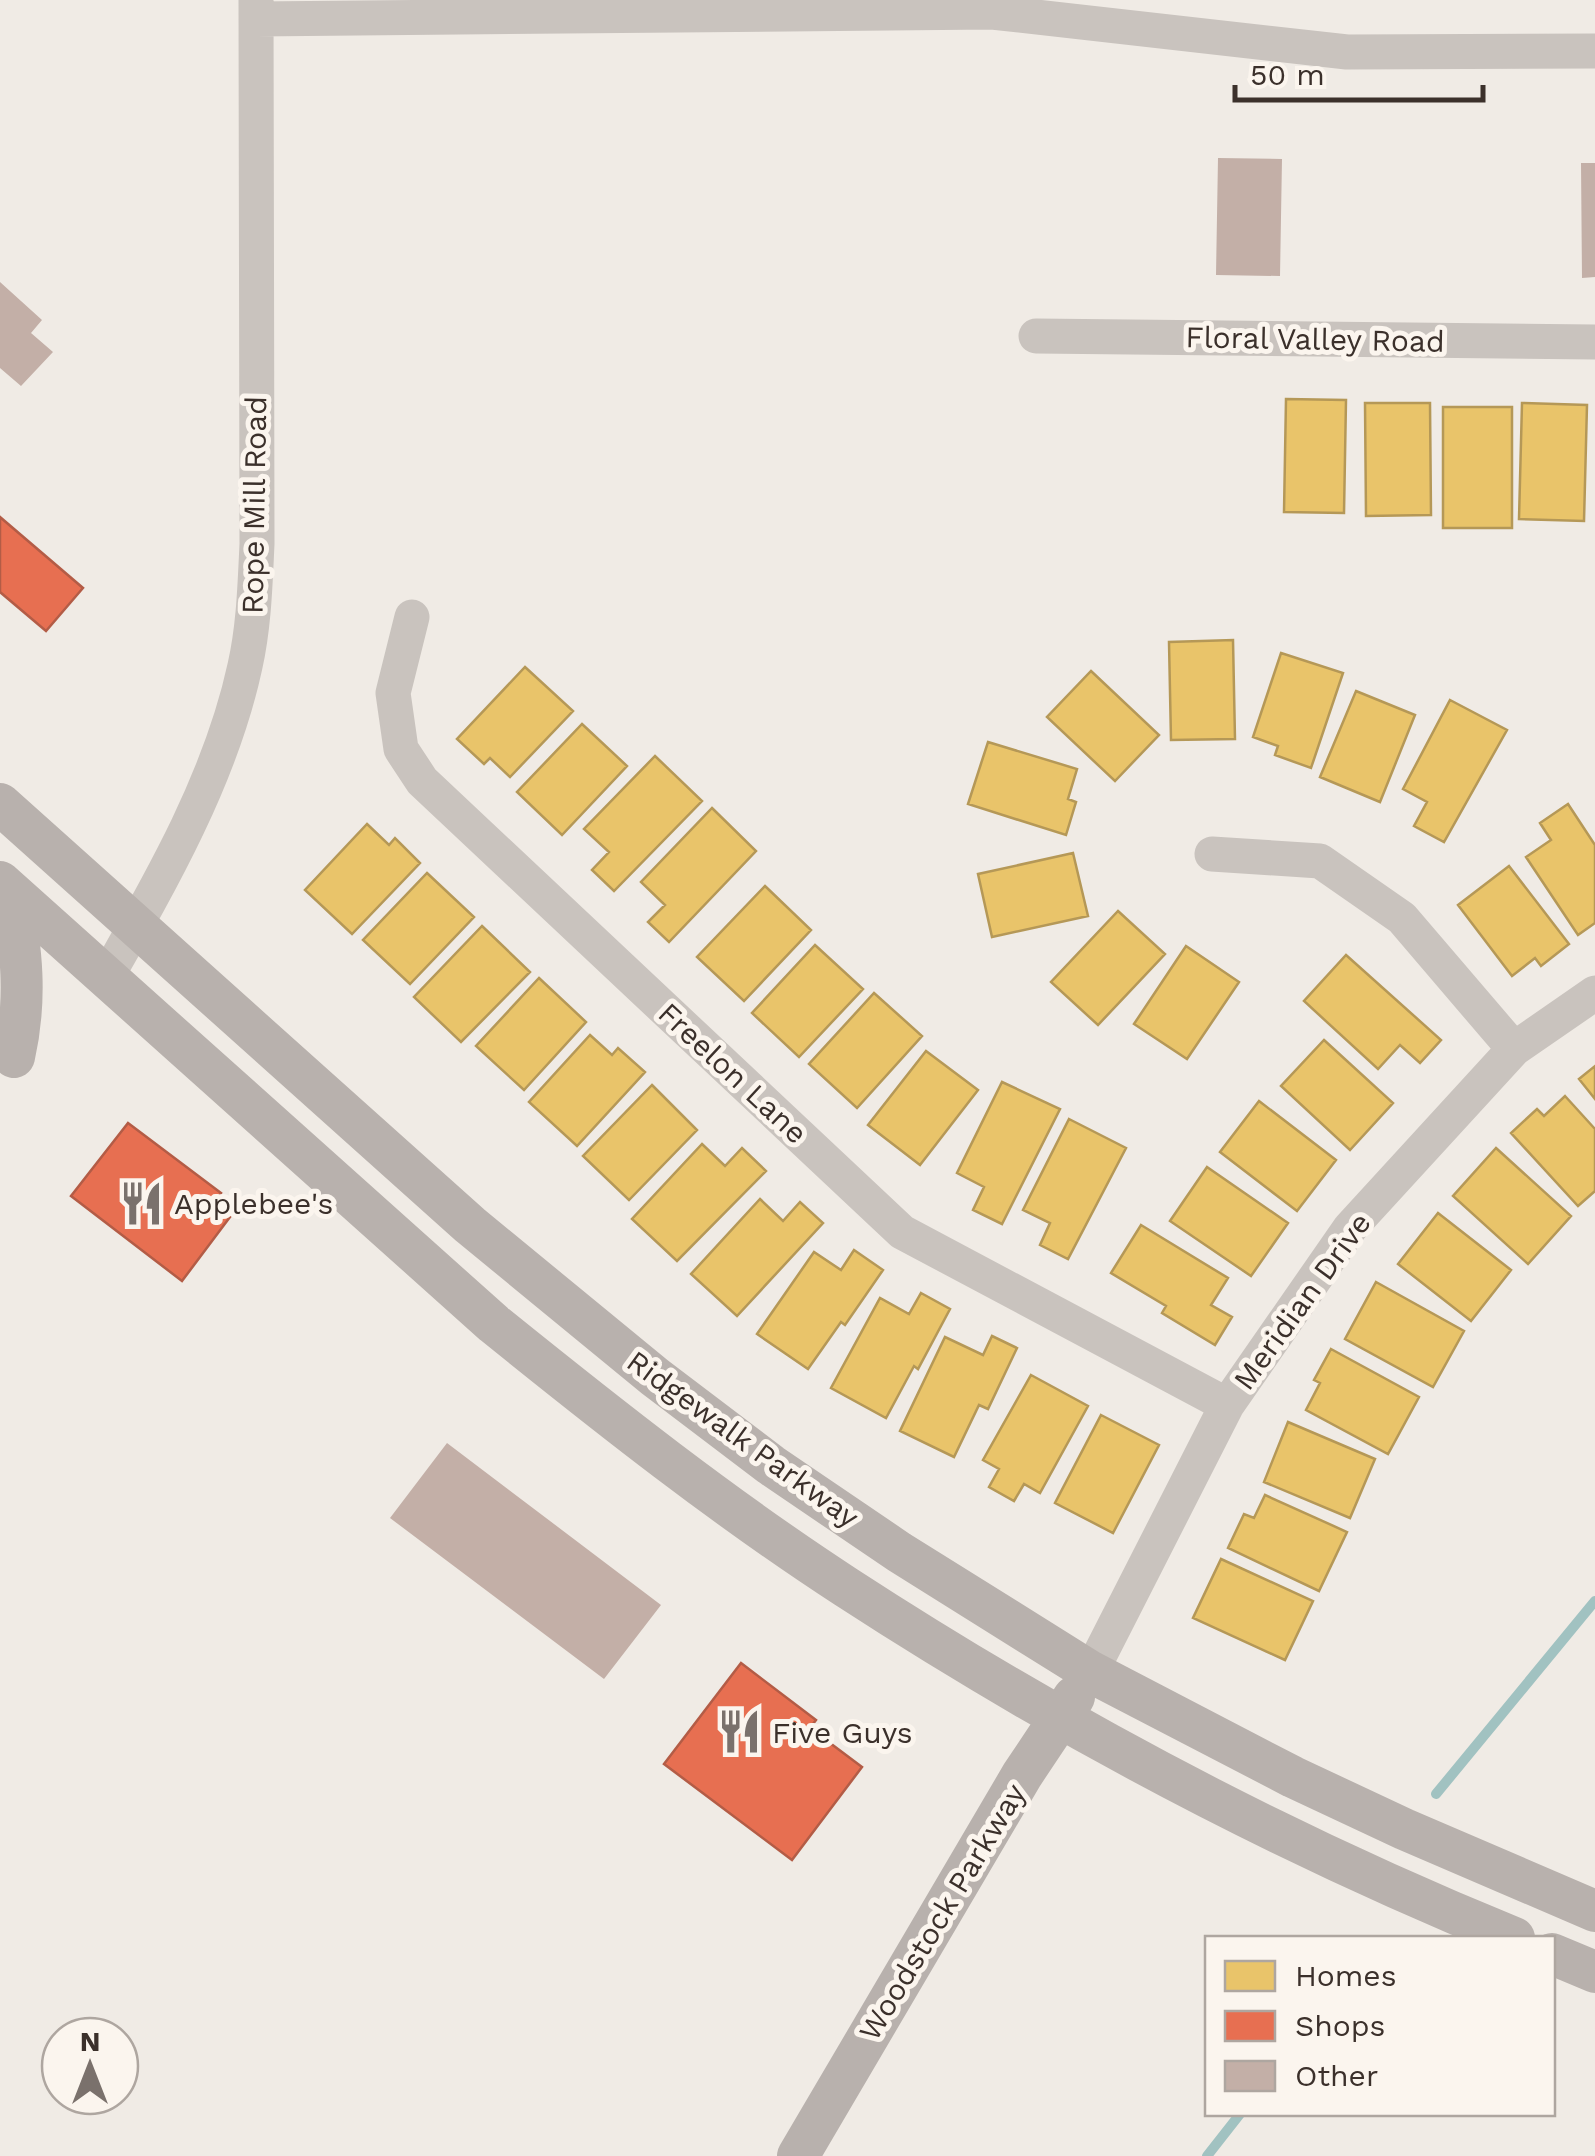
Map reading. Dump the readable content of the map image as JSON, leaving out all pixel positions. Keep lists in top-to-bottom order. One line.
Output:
{"streets":{"main road":["Ridgewalk Parkway","Woodstock Parkway"],"street":["Floral Valley Road","Rope Mill Road","Freelon Lane","Meridian Drive"]},"crossings":[["Rope Mill Road","Ridgewalk Parkway"],["Freelon Lane","Meridian Drive"],["Meridian Drive","Ridgewalk Parkway"],["Meridian Drive","Woodstock Parkway"],["Ridgewalk Parkway","Woodstock Parkway"]],"places":{"restaurant":["Applebee's","Five Guys"]},"legend":["Homes","Shops","Other"],"scale_bar":"50 m","north":"top"}
